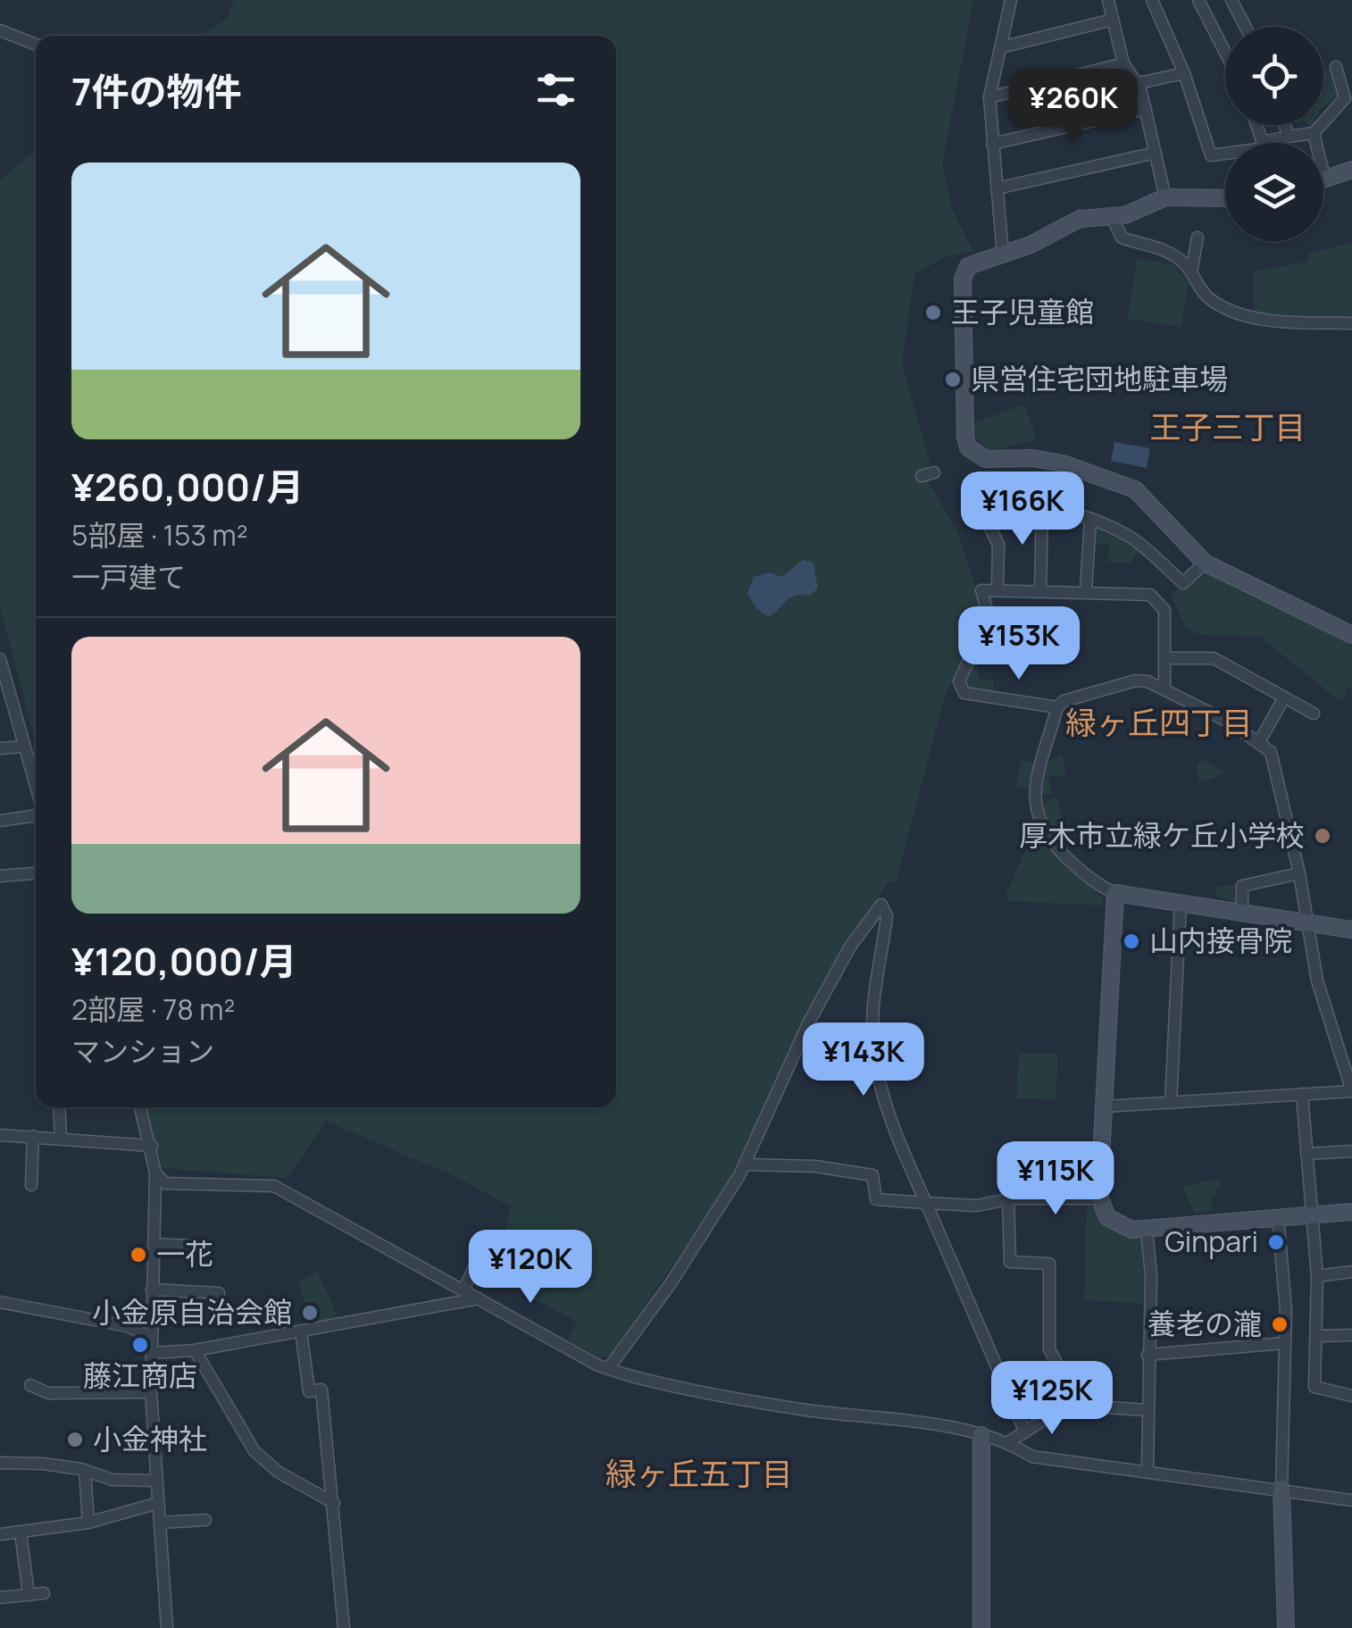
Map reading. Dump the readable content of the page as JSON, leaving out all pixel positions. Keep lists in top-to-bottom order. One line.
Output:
{"districts":["王子三丁目","緑ヶ丘四丁目","緑ヶ丘五丁目"],"places":["王子児童館","県営住宅団地駐車場","厚木市立緑ケ丘小学校","山内接骨院","Ginpari","一花","小金原自治会館","養老の瀧","藤江商店","小金神社"],"page":{"heading":"7件の物件","price":["¥260K","¥166K","¥153K","¥143K","¥115K","¥120K","¥125K"],"list":[{"name":"¥260,000/月","note":"5部屋 · 153 m² · 一戸建て"},{"name":"¥120,000/月","note":"2部屋 · 78 m² · マンション"}]}}
